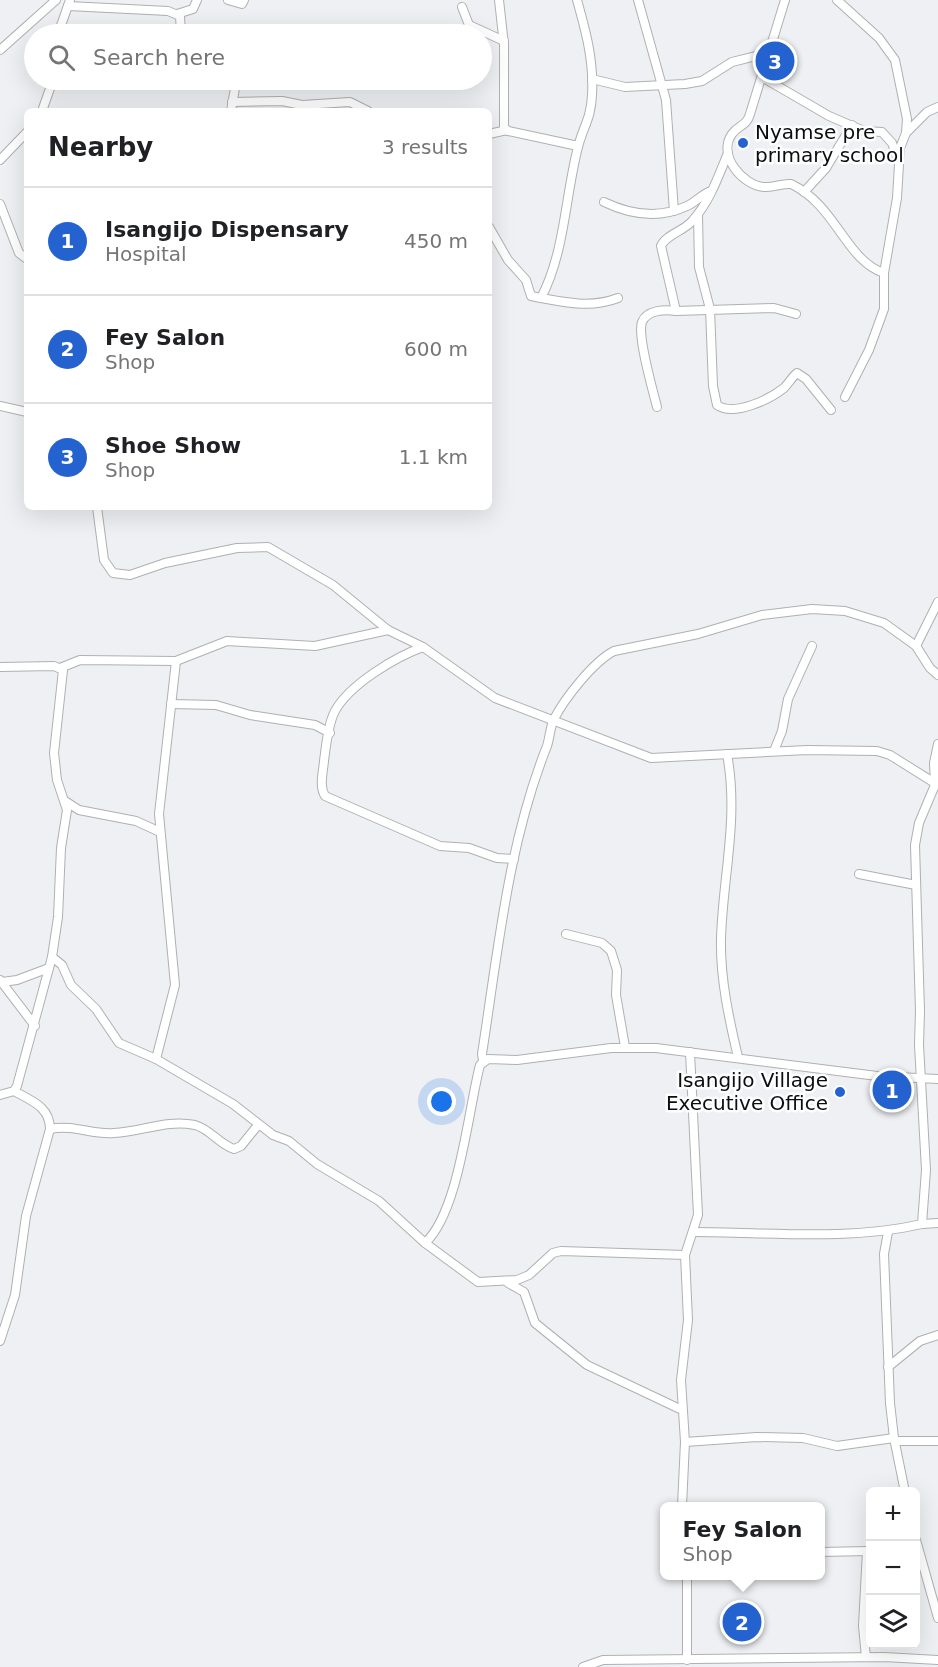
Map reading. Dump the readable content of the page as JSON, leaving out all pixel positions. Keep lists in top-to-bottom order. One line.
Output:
{"places":["Nyamse pre primary school","Isangijo Village Executive Office"],"page":{"search":"Search here","pins":["3","1","2"],"heading":["Nearby","3 results"],"list":[{"mark":"1","name":"Isangijo Dispensary","note":"Hospital","value":"450 m"},{"mark":"2","name":"Fey Salon","note":"Shop","value":"600 m"},{"mark":"3","name":"Shoe Show","note":"Shop","value":"1.1 km"}],"map_buttons":["+","−"],"popup":["Fey Salon","Shop"]}}
